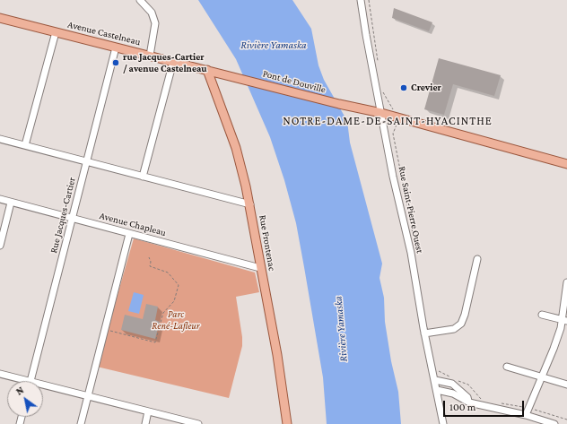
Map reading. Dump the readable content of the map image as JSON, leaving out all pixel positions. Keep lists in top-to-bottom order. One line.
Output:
{"streets":{"main road":["Avenue Castelneau","Pont de Douville","Rue Frontenac"],"street":["Rue Saint-Pierre Ouest","Rue Jacques-Cartier","Avenue Chapleau"]},"crossings":[["Avenue Castelneau","Pont de Douville"],["Avenue Castelneau","Rue Jacques-Cartier"],["Avenue Castelneau","Rue Frontenac"],["Pont de Douville","Rue Saint-Pierre Ouest"],["Rue Jacques-Cartier","Avenue Chapleau"],["Avenue Chapleau","Rue Frontenac"]],"districts":["NOTRE-DAME-DE-SAINT-HYACINTHE"],"water":["Rivière Yamaska"],"parks":["Parc René-Lafleur"],"places":["rue Jacques-Cartier / avenue Castelneau","Crevier"],"scale_bar":"100 m","north":"top left"}
